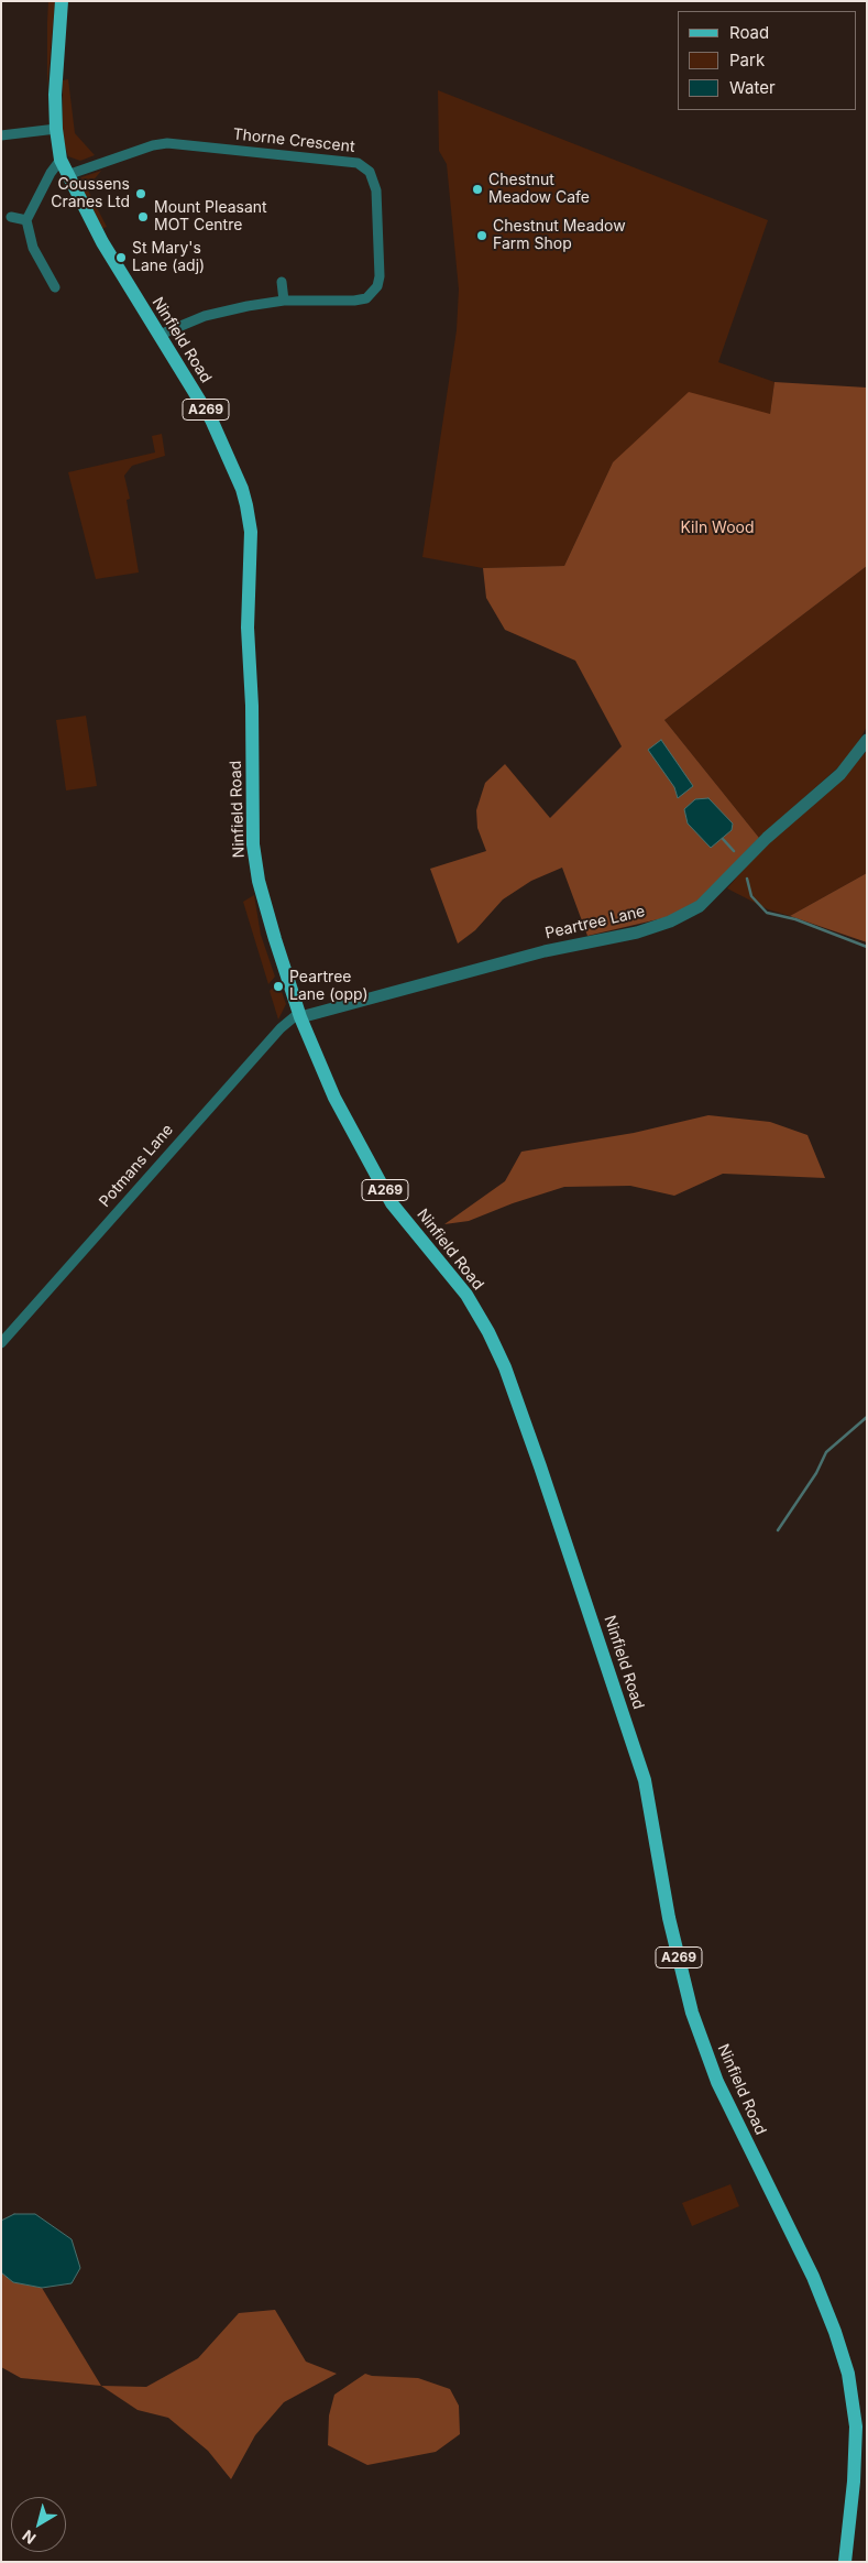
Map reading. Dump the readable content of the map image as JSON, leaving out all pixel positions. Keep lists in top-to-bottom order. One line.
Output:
{"streets":{"main road":["Ninfield Road","A269"],"street":["Thorne Crescent","Peartree Lane","Potmans Lane"]},"crossings":[["Thorne Crescent","Ninfield Road"],["Ninfield Road","Peartree Lane"],["Ninfield Road","Potmans Lane"],["Peartree Lane","Potmans Lane"]],"parks":["Kiln Wood"],"places":["Chestnut Meadow Cafe","Coussens Cranes Ltd","Mount Pleasant MOT Centre","Chestnut Meadow Farm Shop","St Mary's Lane (adj)","Peartree Lane (opp)"],"legend":["Road","Park","Water"],"north":"bottom left"}
